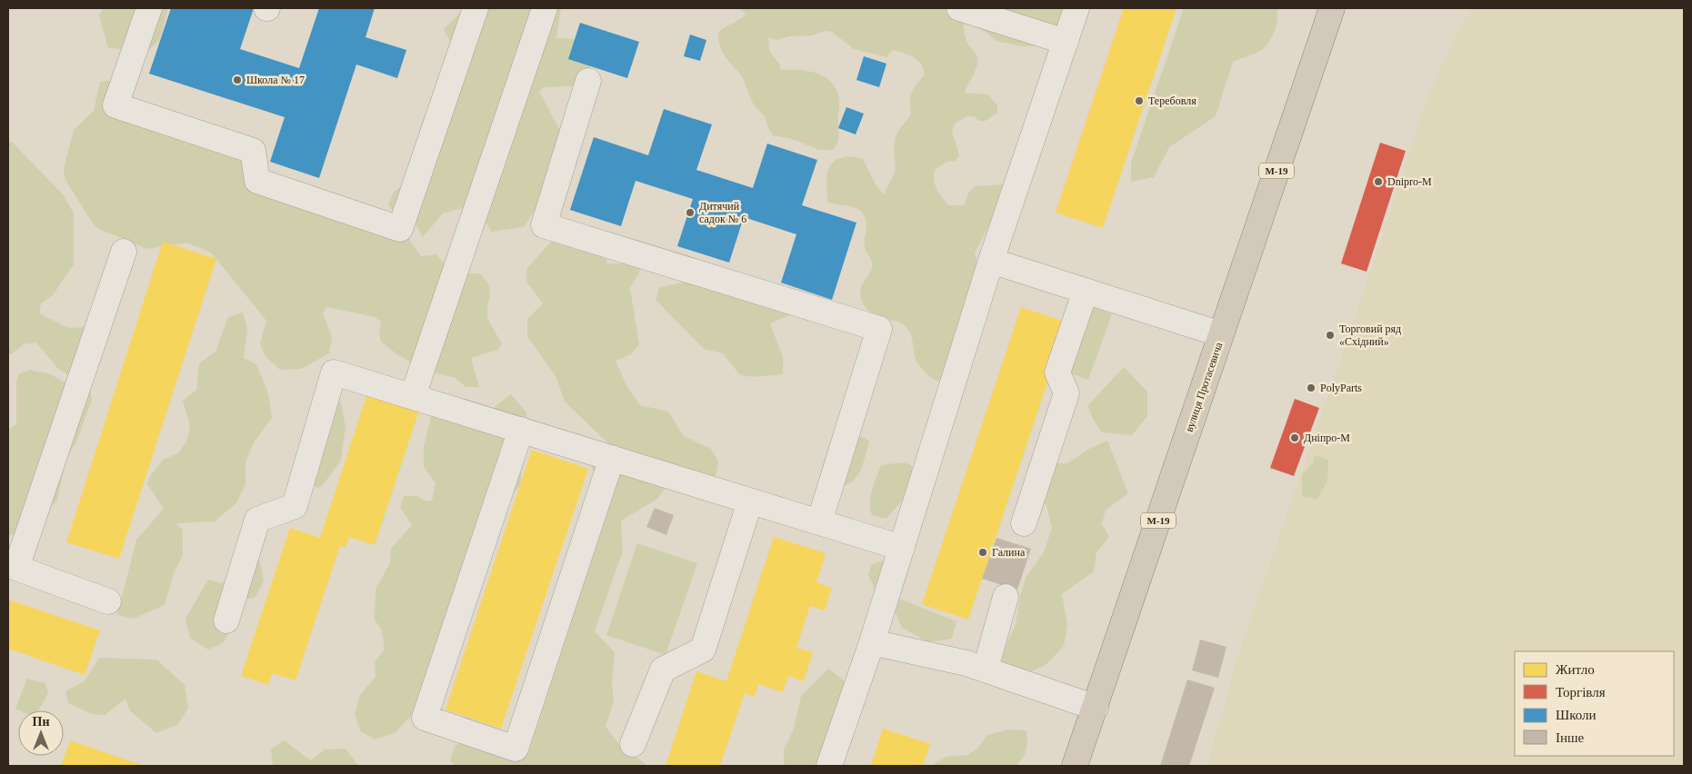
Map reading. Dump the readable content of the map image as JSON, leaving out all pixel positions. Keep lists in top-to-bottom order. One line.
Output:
{"streets":{"highway":["М-19","вулиця Протасевича"]},"places":["Школа № 17","Теребовля","Dnipro-M","Дитячий садок № 6","Торговий ряд «Східний»","PolyParts","Дніпро-М","Галина"],"legend":["Житло","Торгівля","Школи","Інше"],"north":"top"}
